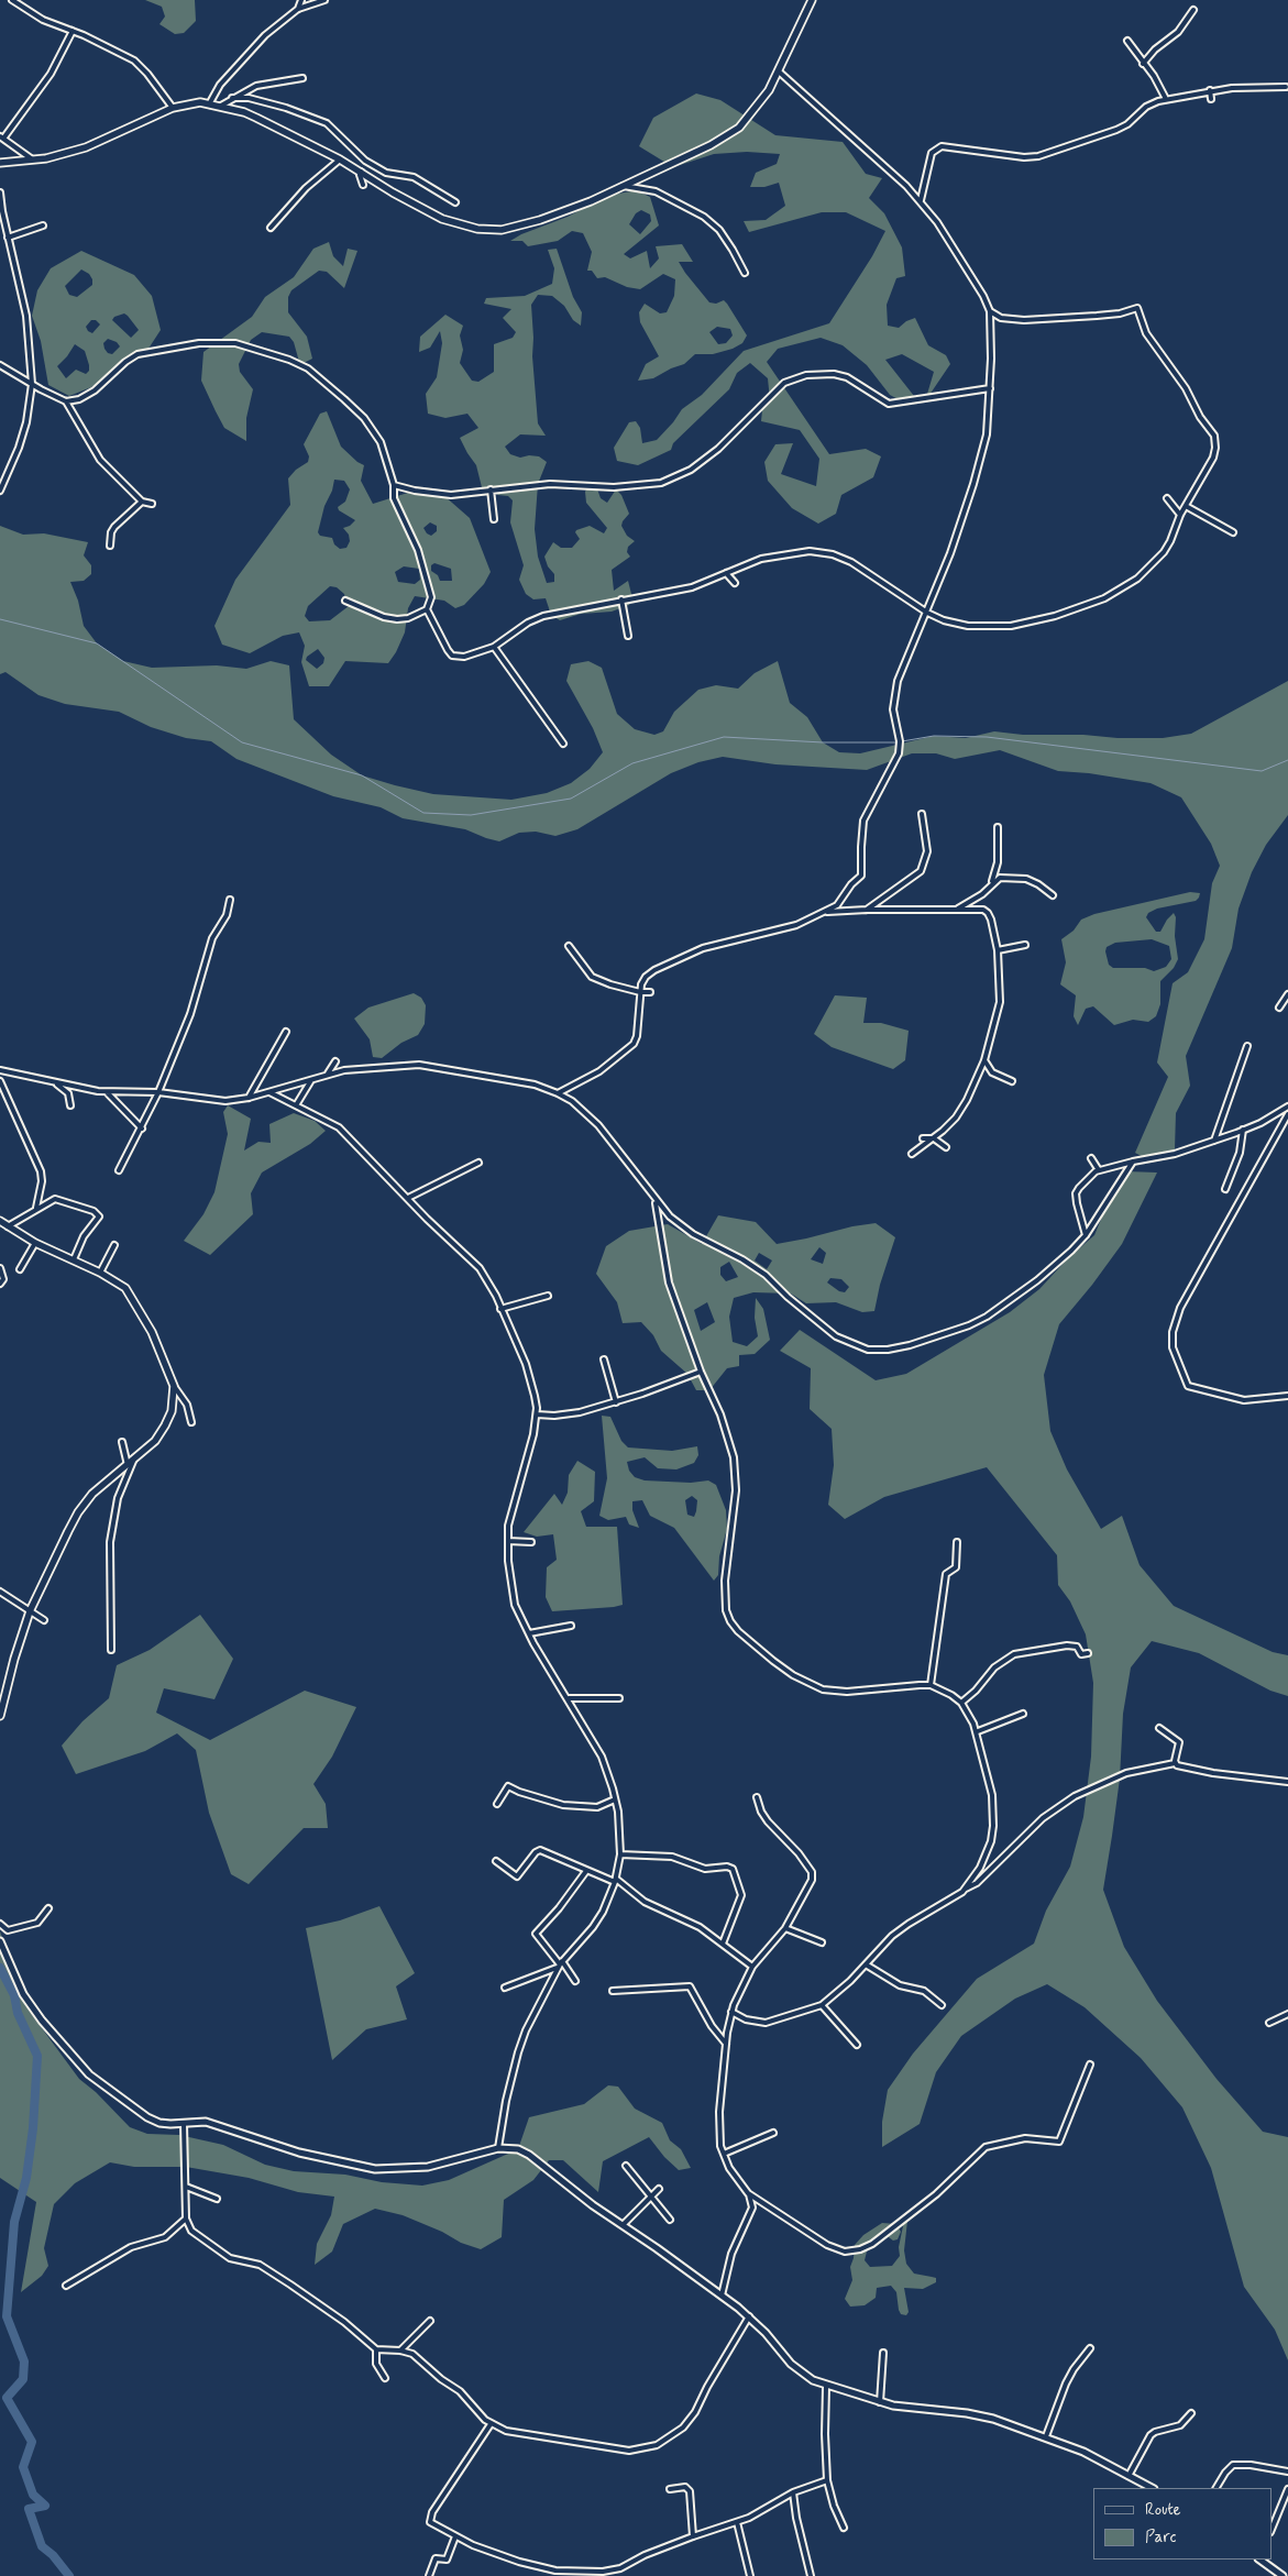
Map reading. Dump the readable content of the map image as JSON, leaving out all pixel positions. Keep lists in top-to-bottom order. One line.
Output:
{"legend":["Route","Parc"]}
